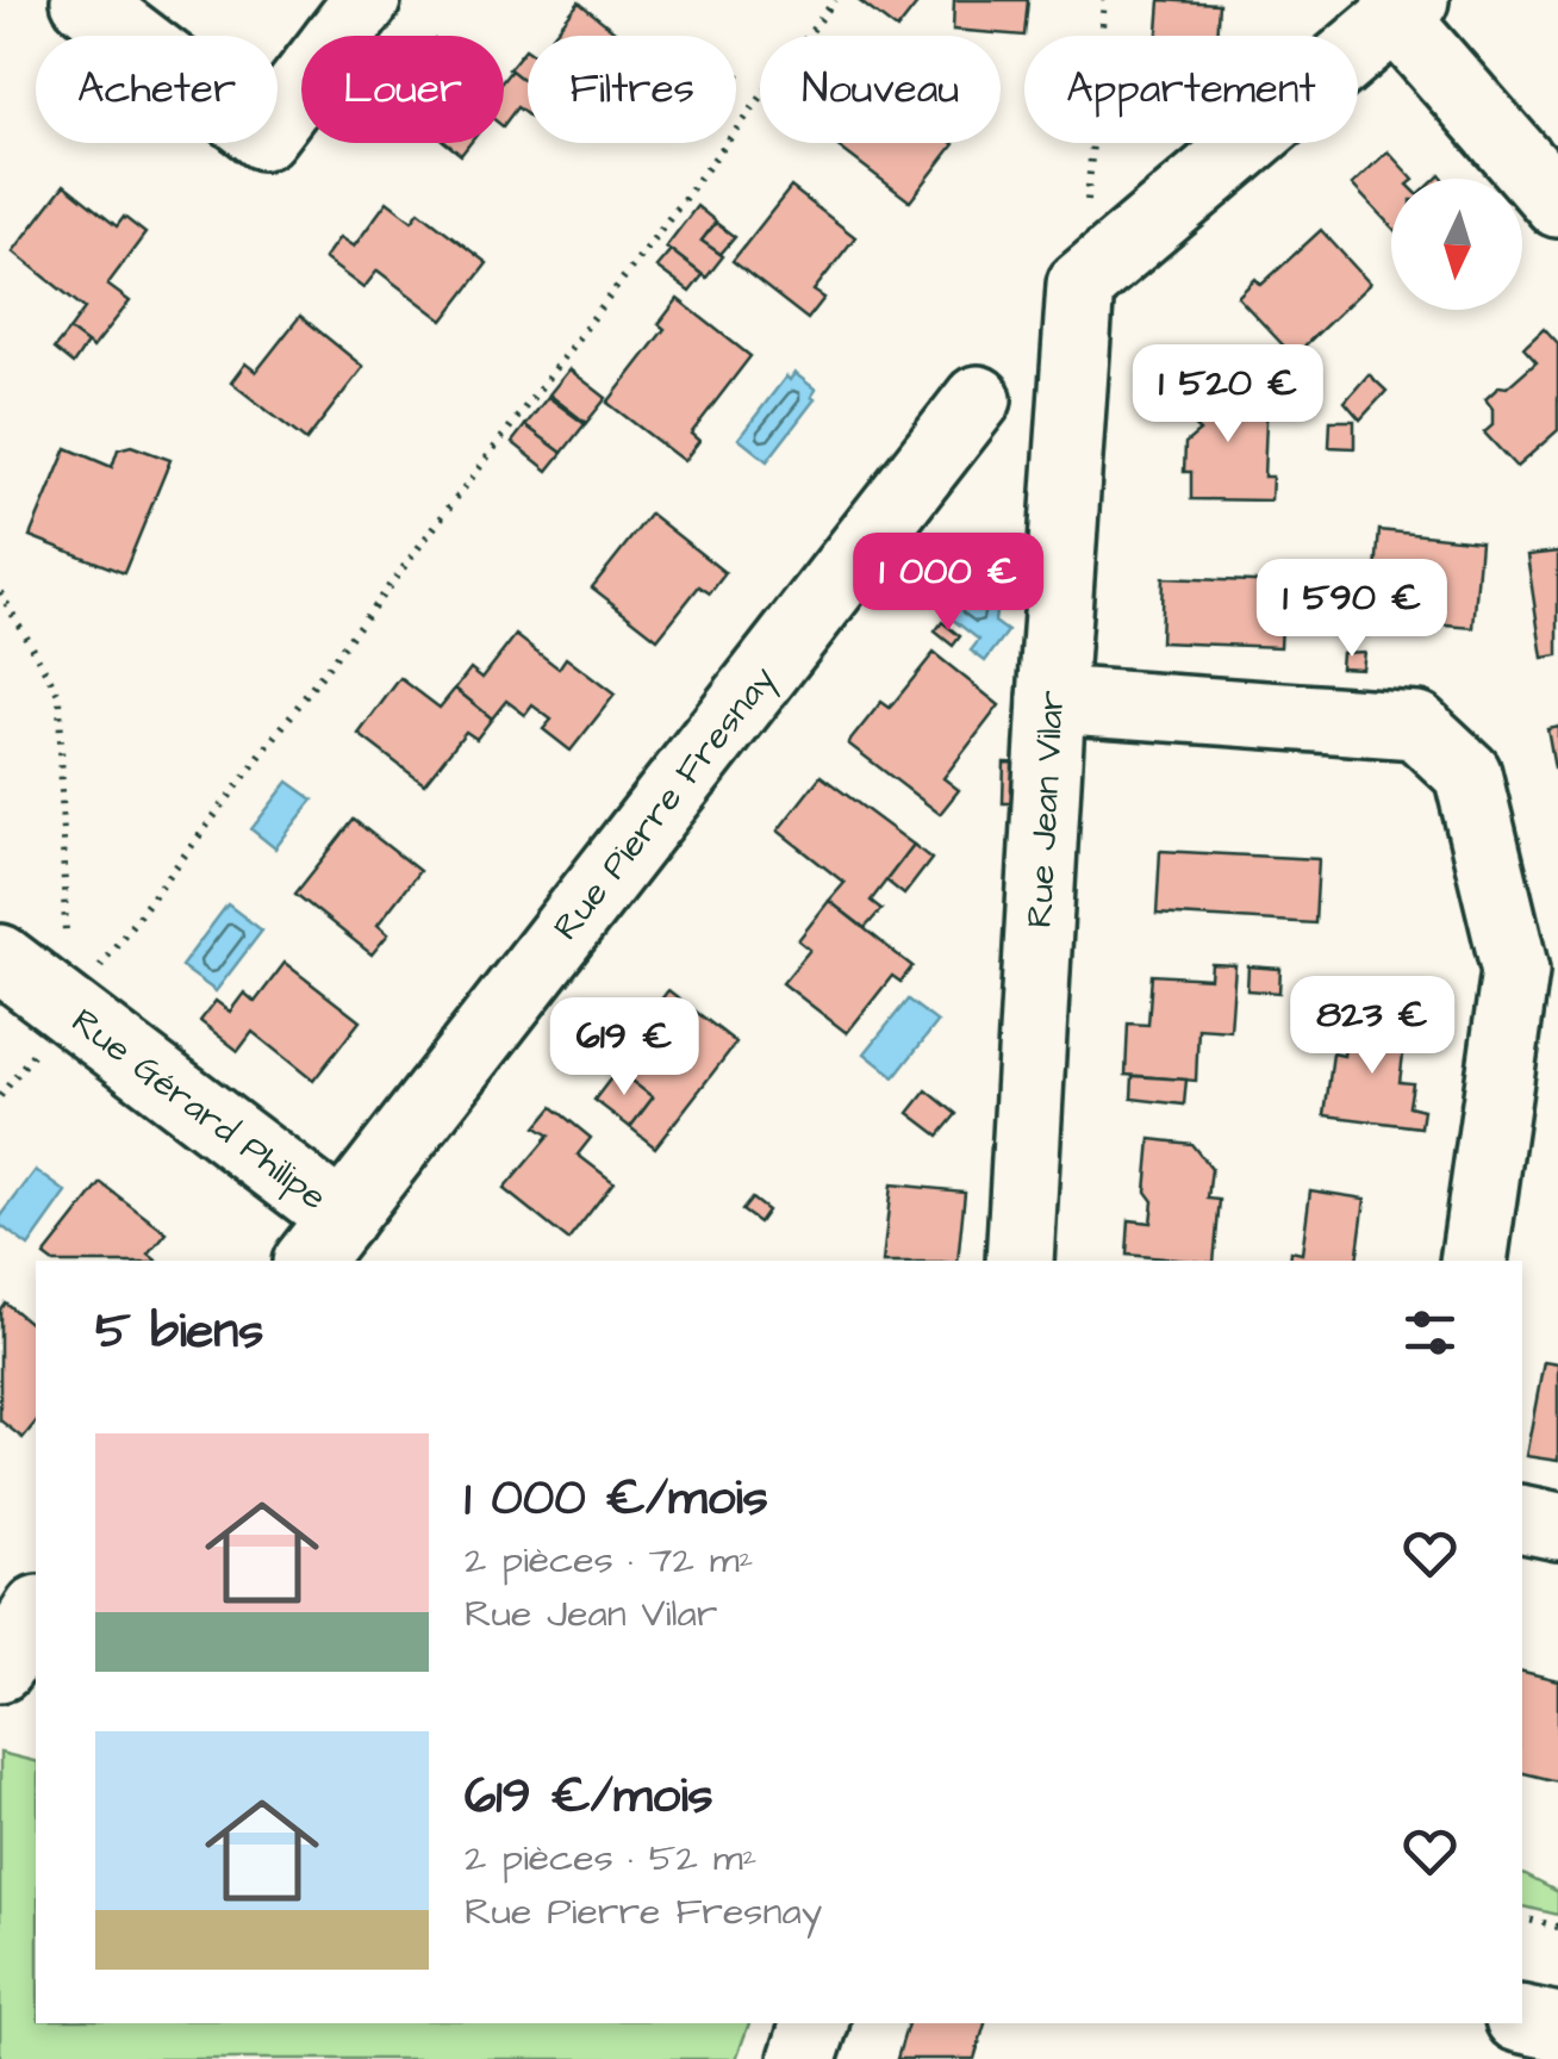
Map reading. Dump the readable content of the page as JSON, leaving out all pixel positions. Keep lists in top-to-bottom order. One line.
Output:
{"streets":{"street":["Rue Pierre Fresnay","Rue Jean Vilar","Rue Gérard Philipe"]},"crossings":[["Rue Pierre Fresnay","Rue Gérard Philipe"]],"north":"bottom","page":{"chip":["Acheter","Louer","Filtres","Nouveau","Appartement"],"price":["1 520 €","1 000 €","1 590 €","823 €","619 €"],"heading":"5 biens","list":[{"name":"1 000 €/mois","note":"2 pièces · 72 m² · Rue Jean Vilar"},{"name":"619 €/mois","note":"2 pièces · 52 m² · Rue Pierre Fresnay"}]}}
